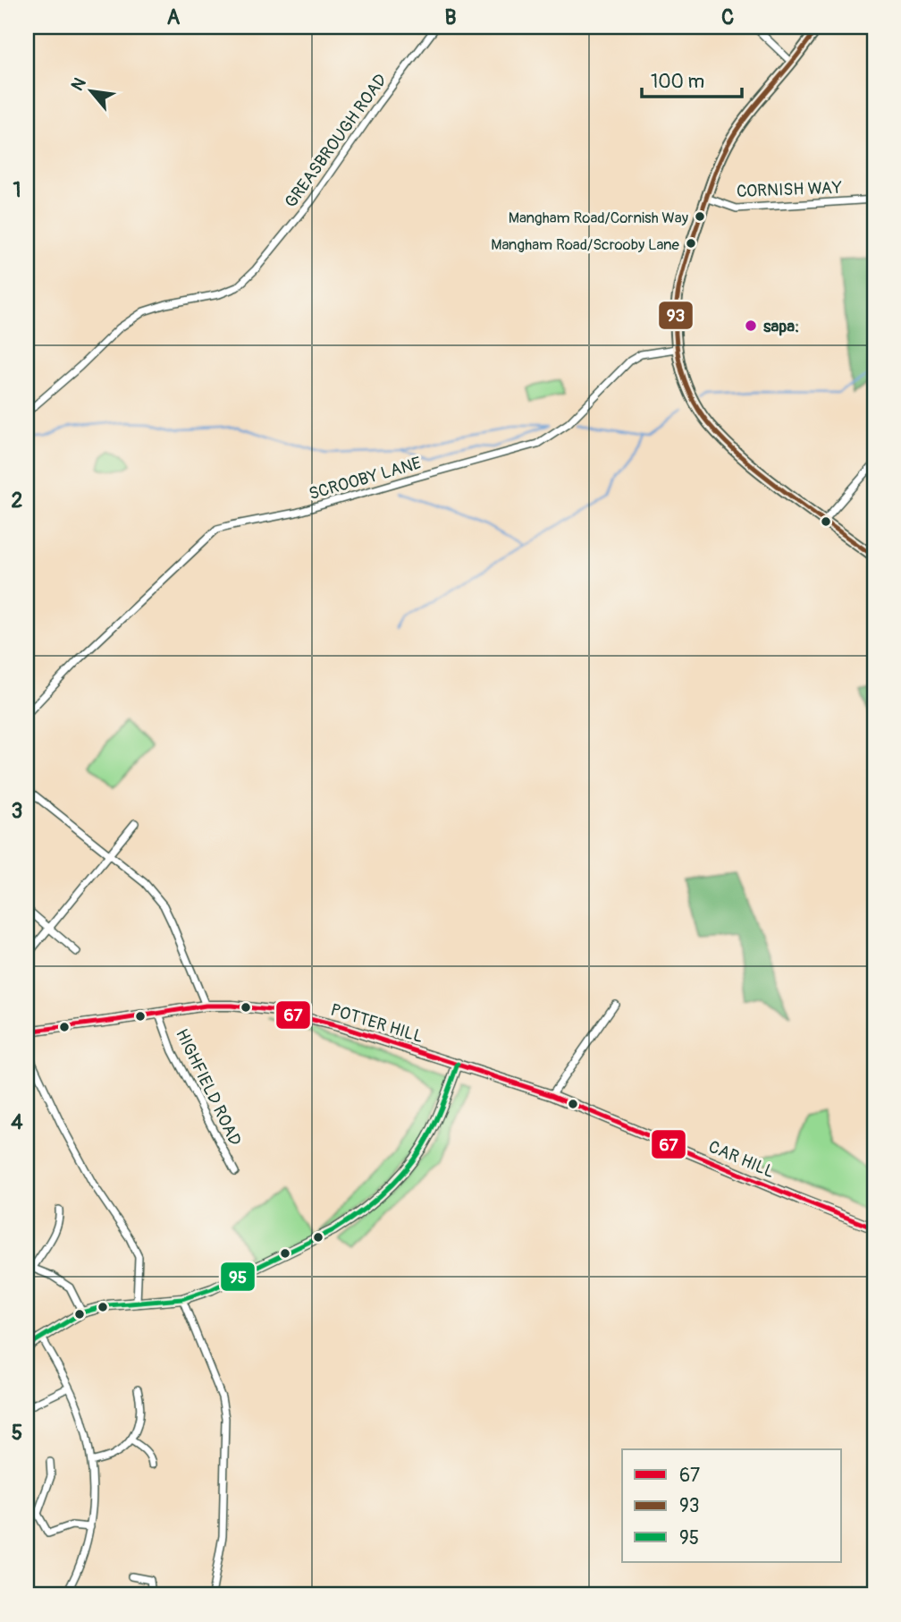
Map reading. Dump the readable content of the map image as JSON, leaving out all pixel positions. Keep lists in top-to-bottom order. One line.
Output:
{"streets":{"main road":["POTTER HILL","CAR HILL"],"street":["GREASBROUGH ROAD","CORNISH WAY","SCROOBY LANE","HIGHFIELD ROAD"]},"crossings":[["POTTER HILL","HIGHFIELD ROAD"],["POTTER HILL","CAR HILL"]],"places":["Mangham Road/Cornish Way","Mangham Road/Scrooby Lane","sapa:"],"lines":["transit line 93","transit line 67","transit line 95"],"legend":["67","93","95"],"scale_bar":"100 m","north":"top left","grid":{"columns":["A","B","C"],"rows":["1","2","3","4","5"]}}
